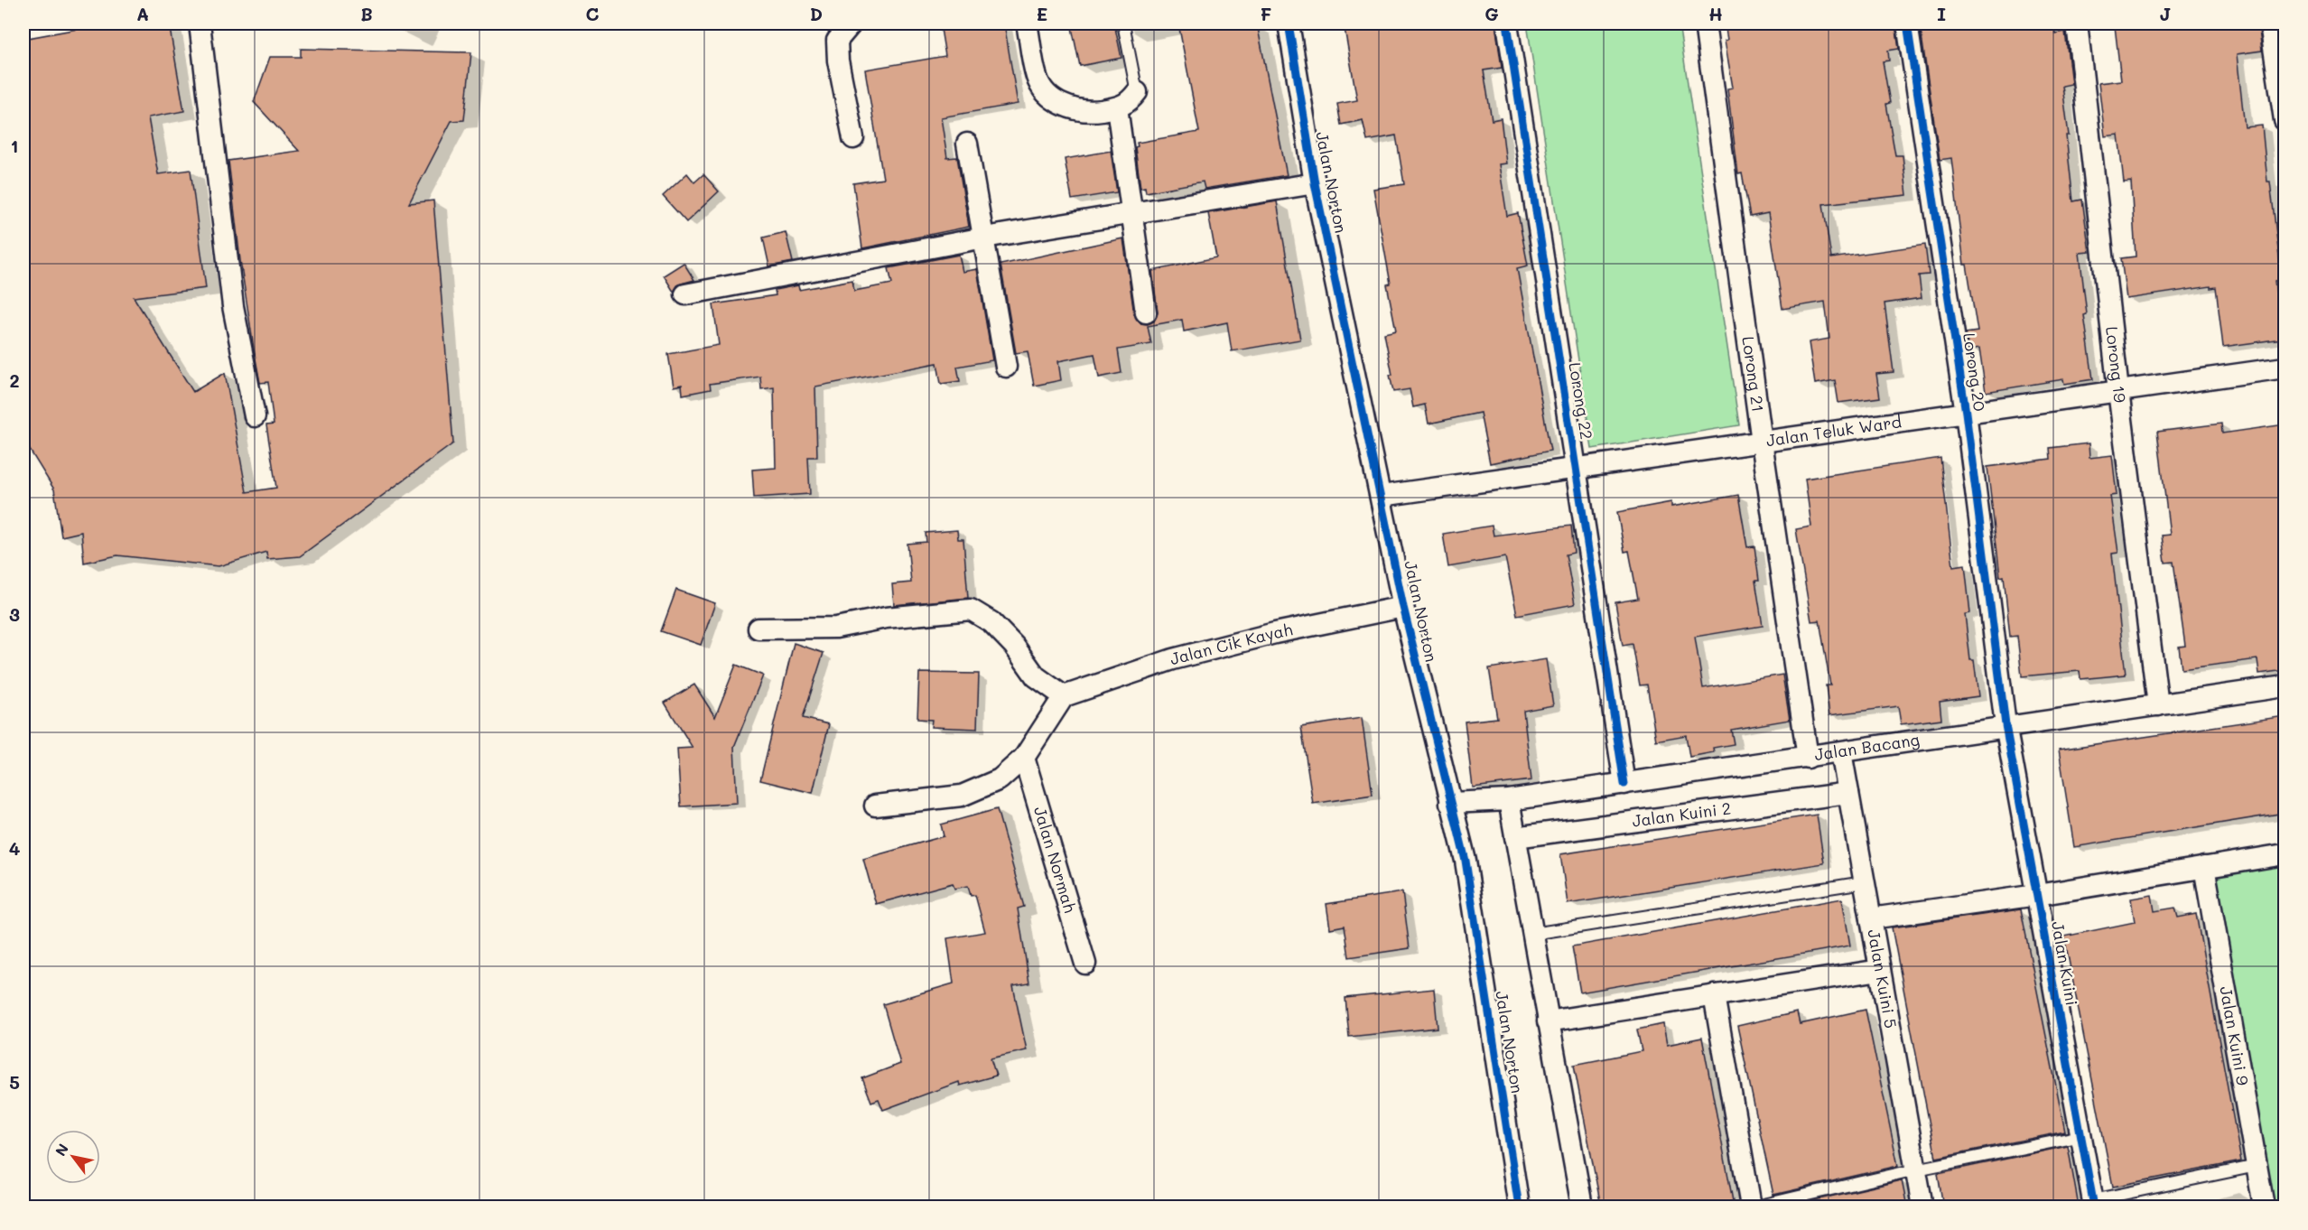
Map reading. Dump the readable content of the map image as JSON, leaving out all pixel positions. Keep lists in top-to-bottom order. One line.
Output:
{"streets":{"street":["Jalan Norton","Lorong 19","Lorong 20","Lorong 21","Lorong 22","Jalan Teluk Ward","Jalan Cik Kayah","Jalan Bacang","Jalan Kuini 2","Jalan Normah","Jalan Kuini","Jalan Kuini 5","Jalan Kuini 9"]},"crossings":[["Jalan Norton","Jalan Teluk Ward"],["Jalan Norton","Jalan Cik Kayah"],["Jalan Norton","Jalan Bacang"],["Lorong 19","Jalan Teluk Ward"],["Lorong 19","Jalan Bacang"],["Lorong 20","Jalan Teluk Ward"],["Lorong 20","Jalan Bacang"],["Lorong 20","Jalan Kuini"],["Lorong 21","Jalan Teluk Ward"],["Lorong 21","Jalan Bacang"],["Lorong 22","Jalan Teluk Ward"],["Lorong 22","Jalan Bacang"],["Jalan Bacang","Jalan Kuini"],["Jalan Bacang","Jalan Kuini 5"],["Jalan Kuini 2","Jalan Kuini 5"]],"north":"top left","grid":{"columns":["A","B","C","D","E","F","G","H","I","J"],"rows":["1","2","3","4","5"]}}
